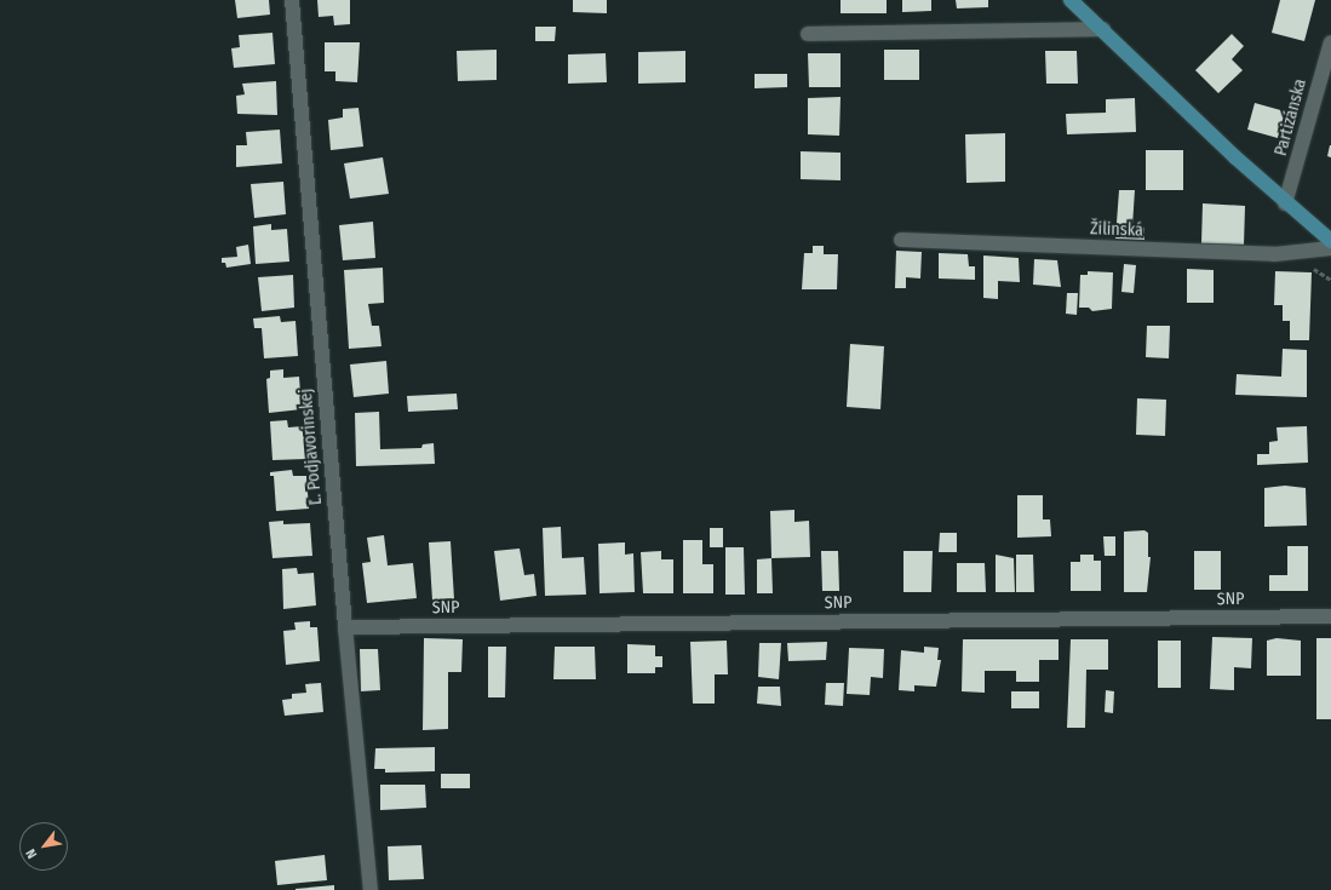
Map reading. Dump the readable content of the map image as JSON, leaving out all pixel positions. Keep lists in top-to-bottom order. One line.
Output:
{"streets":{"street":["Partizánska","Žilinská","Ľ. Podjavorinskej","SNP"]},"crossings":[["Ľ. Podjavorinskej","SNP"]],"north":"bottom left"}
